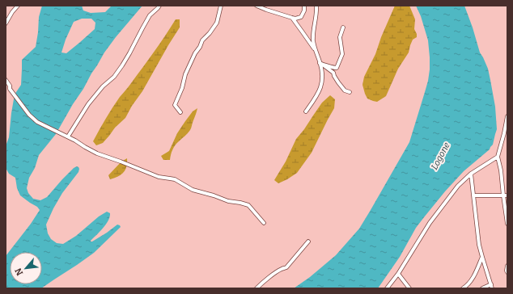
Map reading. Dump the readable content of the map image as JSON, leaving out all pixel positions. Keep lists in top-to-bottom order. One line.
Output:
{"water":["Logone"],"north":"bottom left"}
